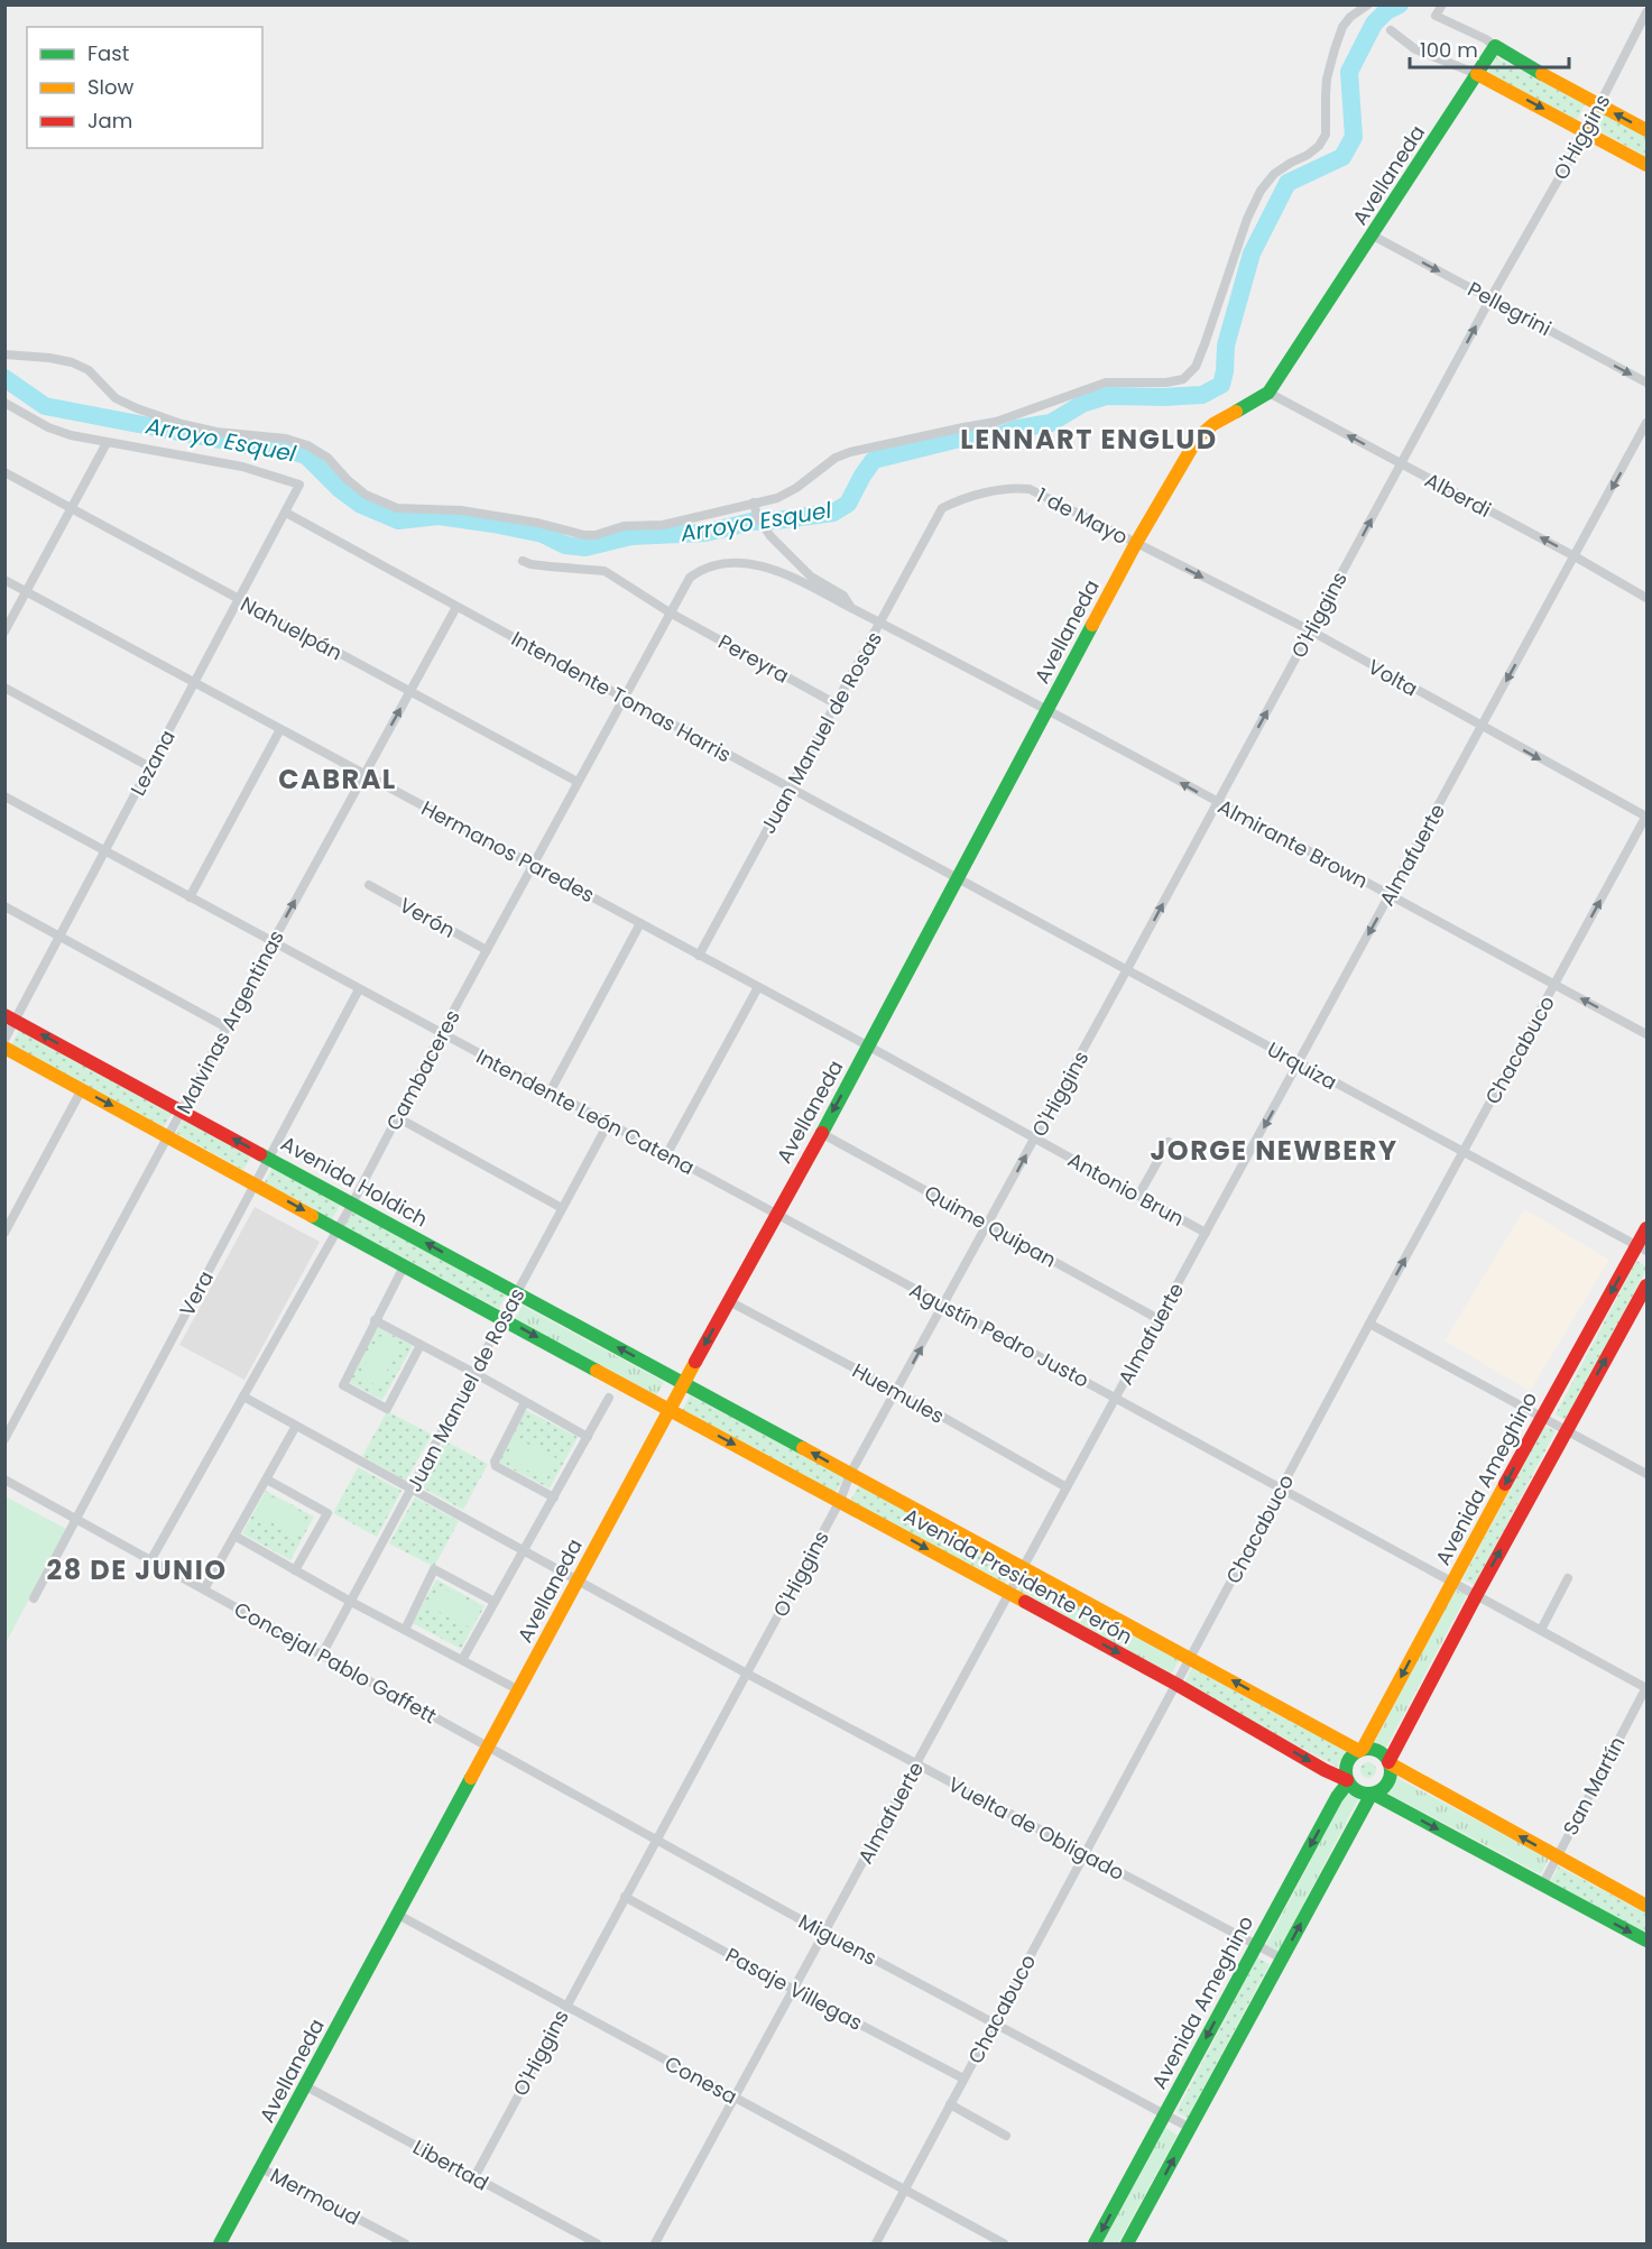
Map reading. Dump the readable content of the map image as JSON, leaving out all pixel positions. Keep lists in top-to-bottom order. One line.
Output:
{"streets":{"main road":["Avellaneda","Avenida Holdich","Avenida Ameghino","Avenida Presidente Perón"],"street":["O'Higgins","Pellegrini","Alberdi","1 de Mayo","Nahuelpán","Pereyra","Volta","Intendente Tomas Harris","Juan Manuel de Rosas","Lezana","Almirante Brown","Hermanos Paredes","Almafuerte","Verón","Malvinas Argentinas","Chacabuco","Urquiza","Cambaceres","Intendente León Catena","Antonio Brun","Quime Quipan","Vera","Agustín Pedro Justo","Huemules","Concejal Pablo Gaffett","San Martín","Vuelta de Obligado","Miguens","Pasaje Villegas","Conesa","Libertad","Mermoud"]},"crossings":[["O'Higgins","Pellegrini"],["O'Higgins","Alberdi"],["O'Higgins","Volta"],["O'Higgins","Almirante Brown"],["O'Higgins","Urquiza"],["O'Higgins","Antonio Brun"],["O'Higgins","Quime Quipan"],["O'Higgins","Agustín Pedro Justo"],["O'Higgins","Huemules"],["O'Higgins","Avenida Presidente Perón"],["O'Higgins","Vuelta de Obligado"],["O'Higgins","Miguens"],["O'Higgins","Pasaje Villegas"],["O'Higgins","Conesa"],["O'Higgins","Libertad"],["Avellaneda","Pellegrini"],["Avellaneda","Alberdi"],["Avellaneda","1 de Mayo"],["Avellaneda","Volta"],["Avellaneda","Intendente Tomas Harris"],["Avellaneda","Almirante Brown"],["Avellaneda","Hermanos Paredes"],["Avellaneda","Urquiza"],["Avellaneda","Intendente León Catena"],["Avellaneda","Avenida Holdich"],["Avellaneda","Antonio Brun"],["Avellaneda","Quime Quipan"],["Avellaneda","Agustín Pedro Justo"],["Avellaneda","Huemules"],["Avellaneda","Avenida Presidente Perón"],["Avellaneda","Concejal Pablo Gaffett"],["Avellaneda","Vuelta de Obligado"],["Avellaneda","Miguens"],["Avellaneda","Conesa"],["Avellaneda","Libertad"],["Avellaneda","Mermoud"],["Alberdi","Almafuerte"],["1 de Mayo","Volta"],["1 de Mayo","Juan Manuel de Rosas"],["Nahuelpán","Lezana"],["Nahuelpán","Malvinas Argentinas"],["Nahuelpán","Cambaceres"],["Pereyra","Juan Manuel de Rosas"],["Pereyra","Cambaceres"],["Volta","Almafuerte"],["Volta","Chacabuco"],["Intendente Tomas Harris","Juan Manuel de Rosas"],["Intendente Tomas Harris","Lezana"],["Intendente Tomas Harris","Malvinas Argentinas"],["Intendente Tomas Harris","Urquiza"],["Intendente Tomas Harris","Cambaceres"],["Juan Manuel de Rosas","Almirante Brown"],["Juan Manuel de Rosas","Hermanos Paredes"],["Juan Manuel de Rosas","Intendente León Catena"],["Juan Manuel de Rosas","Avenida Holdich"],["Juan Manuel de Rosas","Concejal Pablo Gaffett"],["Juan Manuel de Rosas","Vuelta de Obligado"],["Lezana","Hermanos Paredes"],["Lezana","Intendente León Catena"],["Lezana","Avenida Holdich"],["Almirante Brown","Almafuerte"],["Almirante Brown","Chacabuco"],["Almirante Brown","Cambaceres"],["Hermanos Paredes","Malvinas Argentinas"],["Hermanos Paredes","Cambaceres"],["Hermanos Paredes","Antonio Brun"],["Almafuerte","Urquiza"],["Almafuerte","Antonio Brun"],["Almafuerte","Quime Quipan"],["Almafuerte","Agustín Pedro Justo"],["Almafuerte","Huemules"],["Almafuerte","Avenida Presidente Perón"],["Almafuerte","Vuelta de Obligado"],["Almafuerte","Miguens"],["Almafuerte","Pasaje Villegas"],["Almafuerte","Conesa"],["Verón","Cambaceres"],["Malvinas Argentinas","Intendente León Catena"],["Malvinas Argentinas","Avenida Holdich"],["Chacabuco","Urquiza"],["Chacabuco","Agustín Pedro Justo"],["Chacabuco","Avenida Presidente Perón"],["Chacabuco","Vuelta de Obligado"],["Chacabuco","Miguens"],["Chacabuco","Pasaje Villegas"],["Chacabuco","Conesa"],["Urquiza","Avenida Ameghino"],["Cambaceres","Intendente León Catena"],["Cambaceres","Avenida Holdich"],["Cambaceres","Concejal Pablo Gaffett"],["Cambaceres","Vuelta de Obligado"],["Intendente León Catena","Vera"],["Intendente León Catena","Agustín Pedro Justo"],["Avenida Holdich","Vera"],["Avenida Holdich","Avenida Presidente Perón"],["Vera","Concejal Pablo Gaffett"],["Agustín Pedro Justo","Avenida Ameghino"],["Agustín Pedro Justo","San Martín"],["Avenida Ameghino","Avenida Presidente Perón"],["Avenida Ameghino","Vuelta de Obligado"],["Avenida Ameghino","Miguens"],["Concejal Pablo Gaffett","Miguens"]],"one_way":["O'Higgins","Pellegrini","Alberdi","Volta","Almafuerte"],"districts":["LENNART ENGLUD","CABRAL","JORGE NEWBERY","28 DE JUNIO"],"water":["Arroyo Esquel"],"legend":["Fast","Slow","Jam"],"scale_bar":"100 m"}
